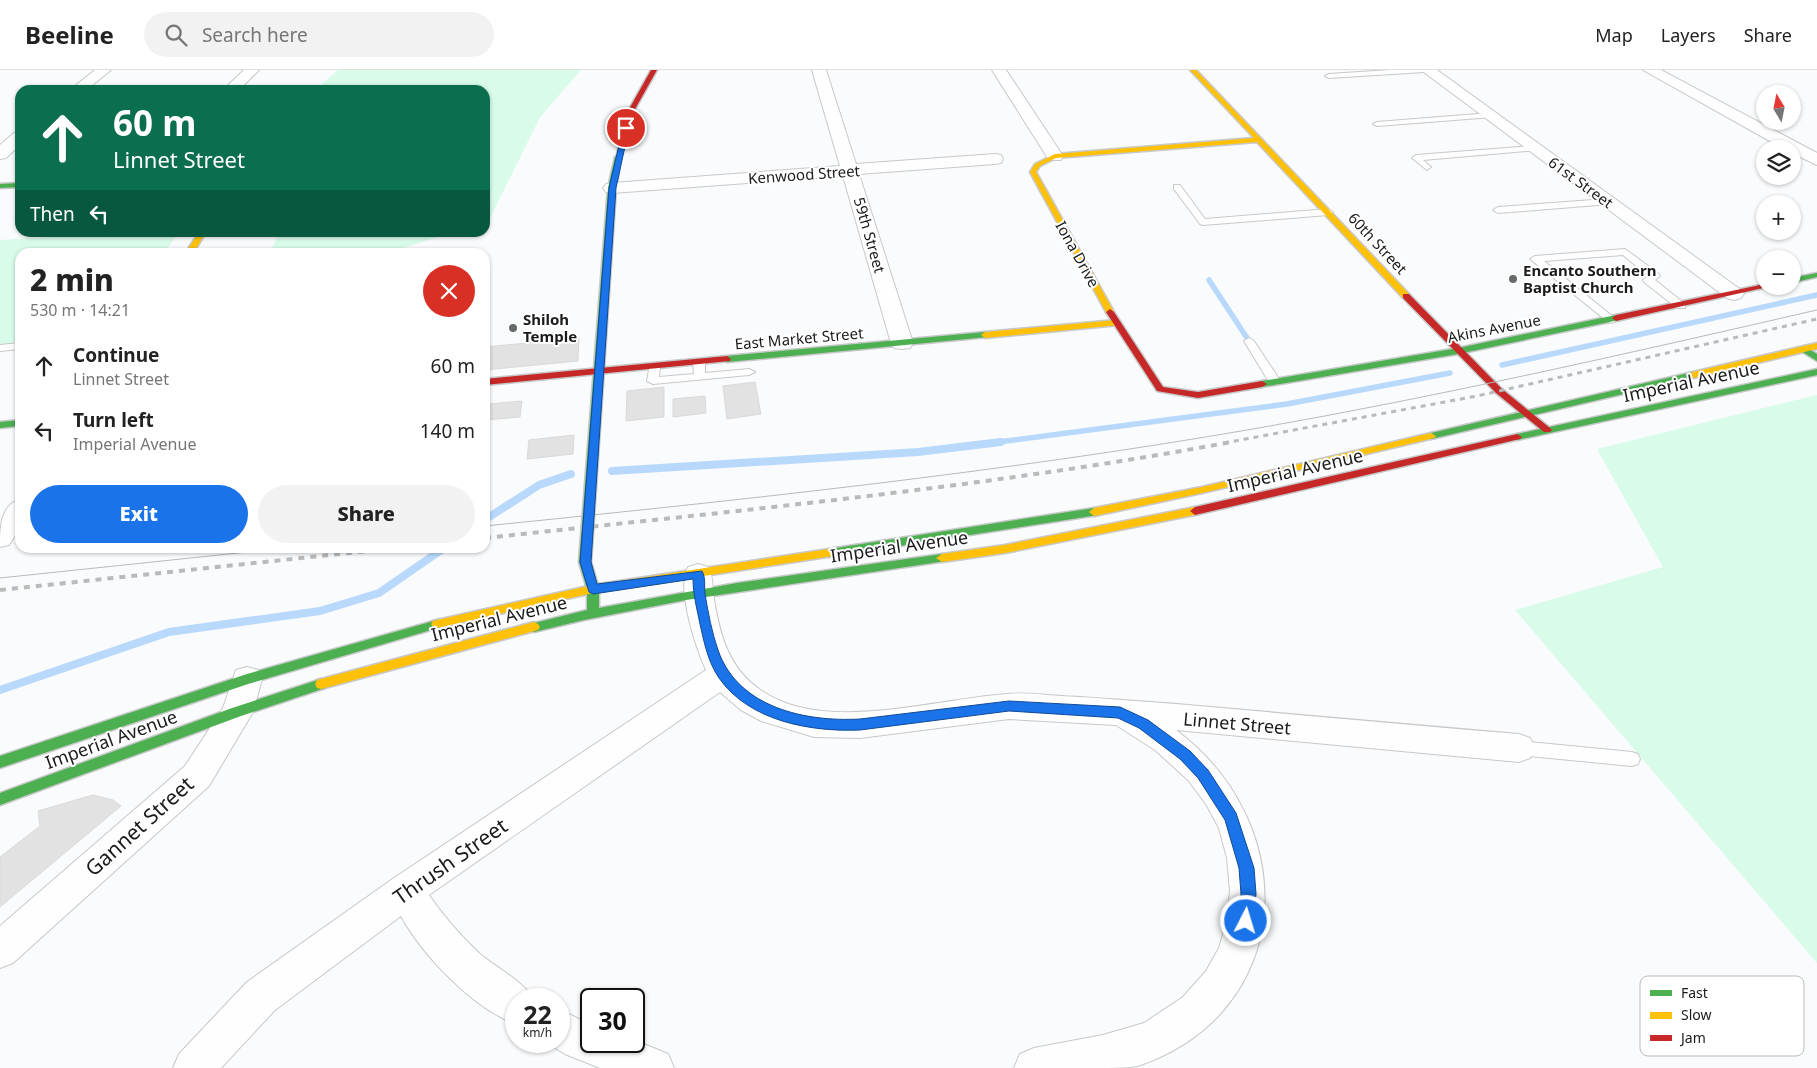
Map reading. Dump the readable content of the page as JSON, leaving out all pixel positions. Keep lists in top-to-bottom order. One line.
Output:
{"streets":{"main road":["60th Street","Iona Drive","Akins Avenue","East Market Street","Imperial Avenue"],"street":["Kenwood Street","61st Street","59th Street","Linnet Street","Gannet Street","Thrush Street"]},"crossings":[["Kenwood Street","59th Street"],["61st Street","Akins Avenue"],["59th Street","East Market Street"],["60th Street","Akins Avenue"],["60th Street","Imperial Avenue"],["Iona Drive","Akins Avenue"],["Iona Drive","East Market Street"],["Imperial Avenue","Linnet Street"],["Imperial Avenue","Gannet Street"],["Linnet Street","Thrush Street"]],"places":["Encanto Southern Baptist Church","Shiloh Temple"],"legend":["Fast","Slow","Jam"],"north":"top","page":{"header":"Beeline","search":"Search here","nav":["Map","Layers","Share"],"map_buttons":["+","−"],"turn":["60 m","Linnet Street"],"then":"Then","heading":["2 min","530 m · 14:21"],"list":[{"name":"Continue","note":"Linnet Street","value":"60 m"},{"name":"Turn left","note":"Imperial Avenue","value":"140 m"}],"buttons":["Exit","Share"],"speed":"22 km/h","limit":"30"}}
